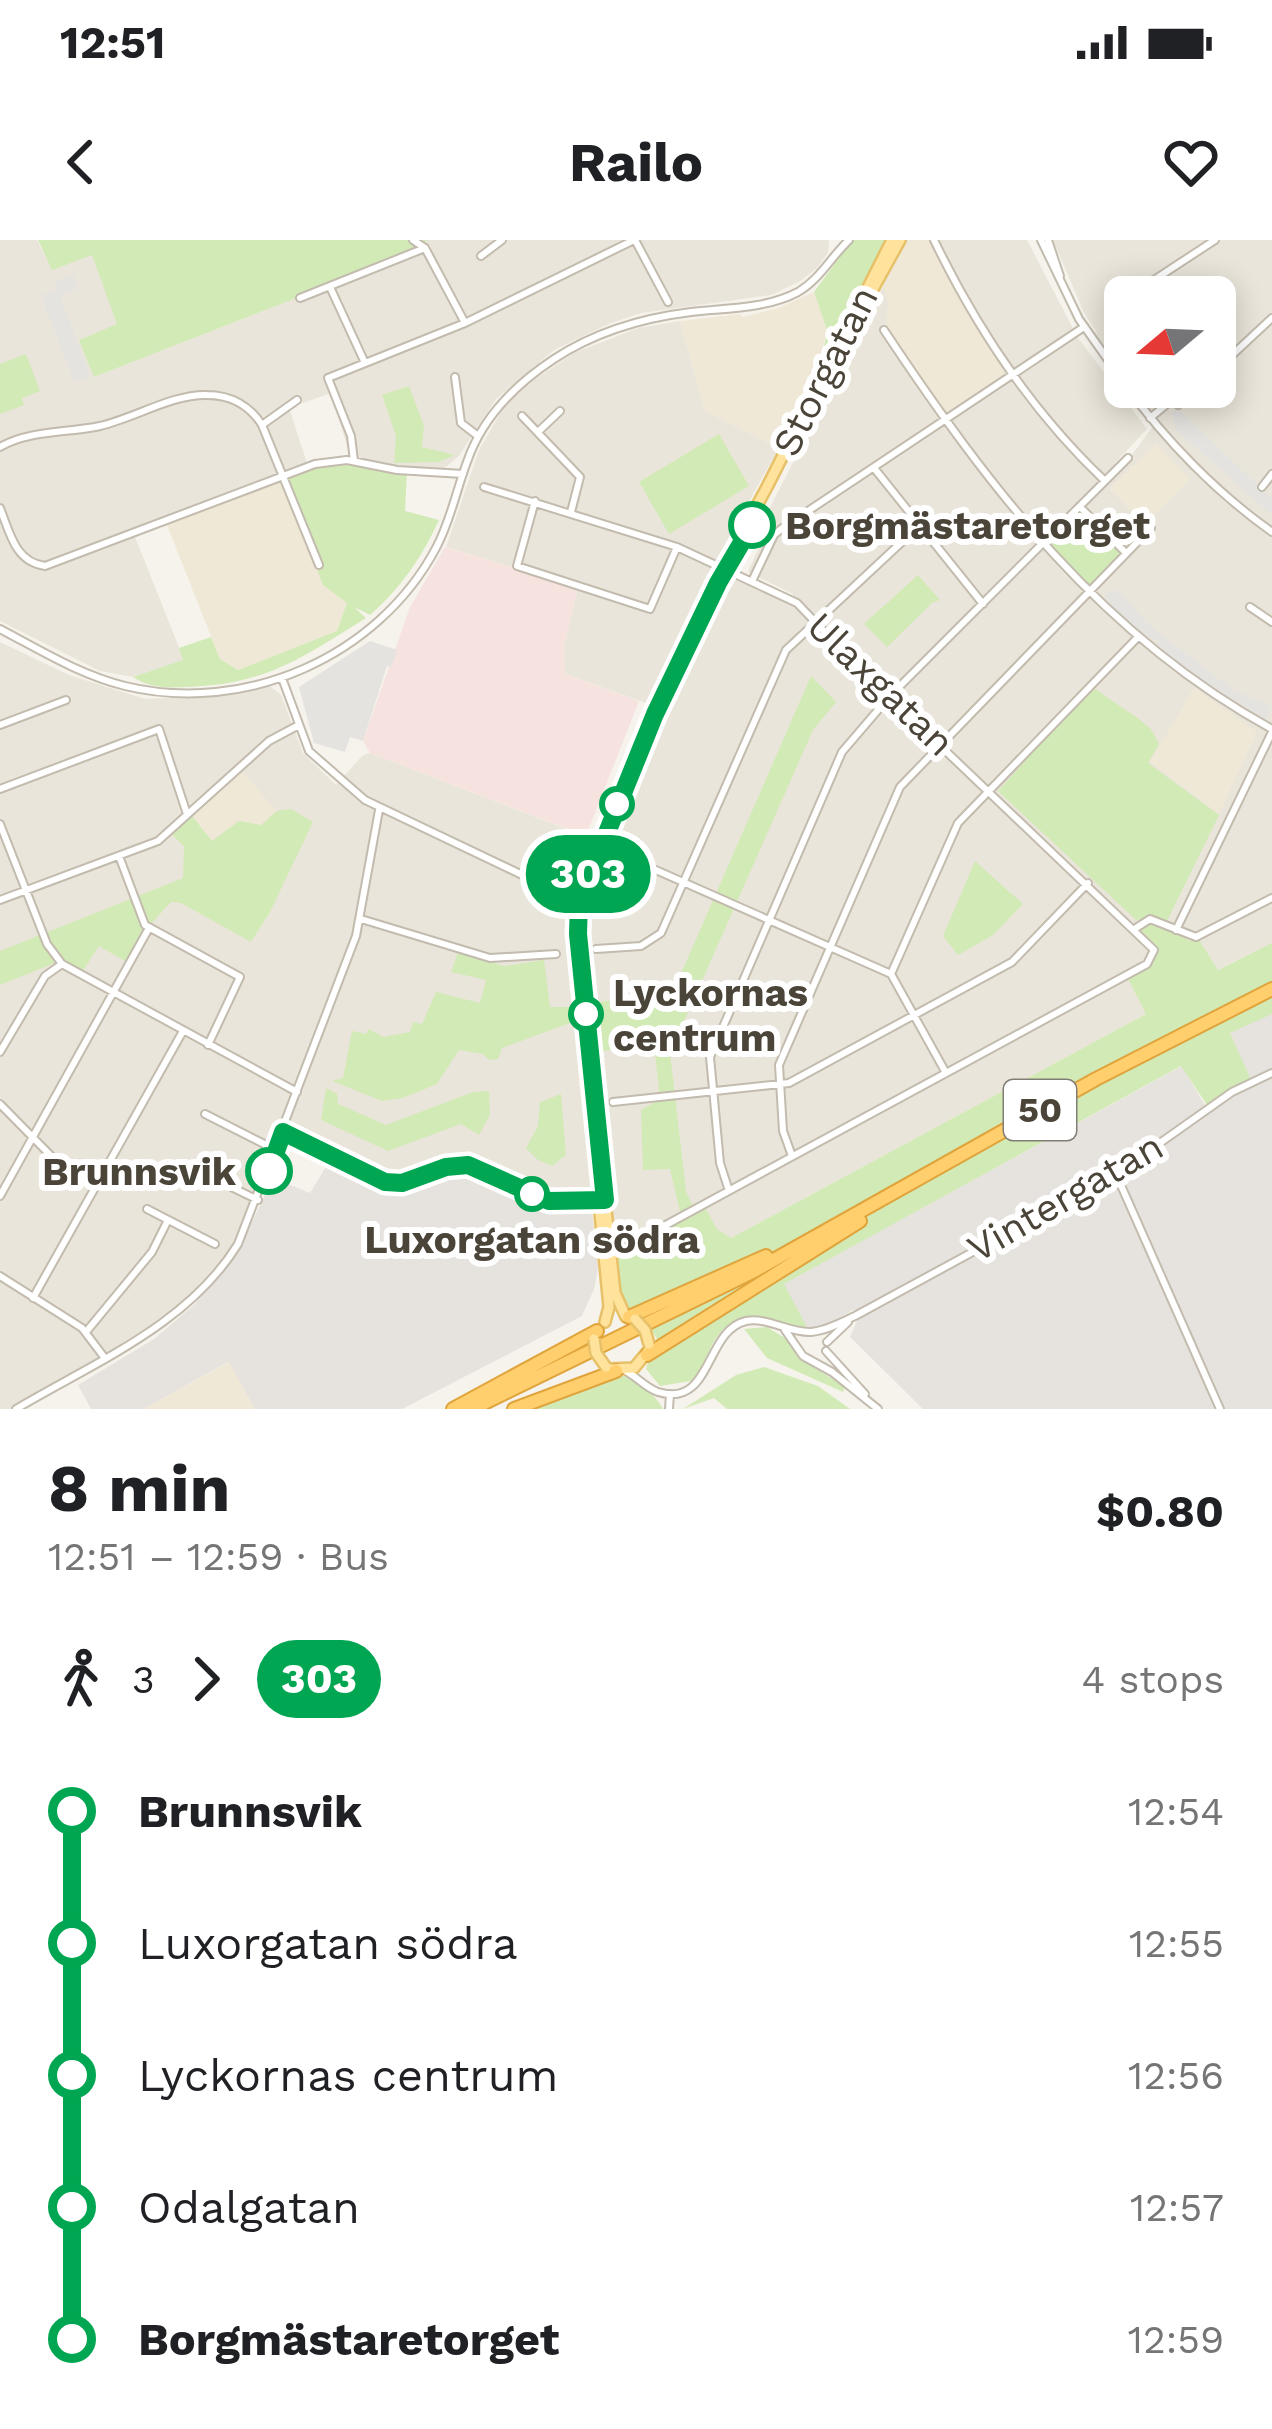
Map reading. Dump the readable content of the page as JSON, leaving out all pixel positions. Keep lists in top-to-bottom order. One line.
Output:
{"streets":{"highway":["50"],"main road":["Storgatan"],"street":["Ulaxgatan","Vintergatan"]},"crossings":[["Storgatan","Ulaxgatan"],["Storgatan","50"]],"places":["Borgmästaretorget","Lyckornas centrum","Brunnsvik","Luxorgatan södra"],"lines":["bus line 303"],"north":"left","page":{"status":"12:51","header":"Railo","on_map":"303","heading":["8 min","12:51 – 12:59 · Bus","$0.80"],"legs":["3","303","4 stops"],"list":[{"name":"Brunnsvik","value":"12:54"},{"name":"Luxorgatan södra","value":"12:55"},{"name":"Lyckornas centrum","value":"12:56"},{"name":"Odalgatan","value":"12:57"},{"name":"Borgmästaretorget","value":"12:59"}]}}
